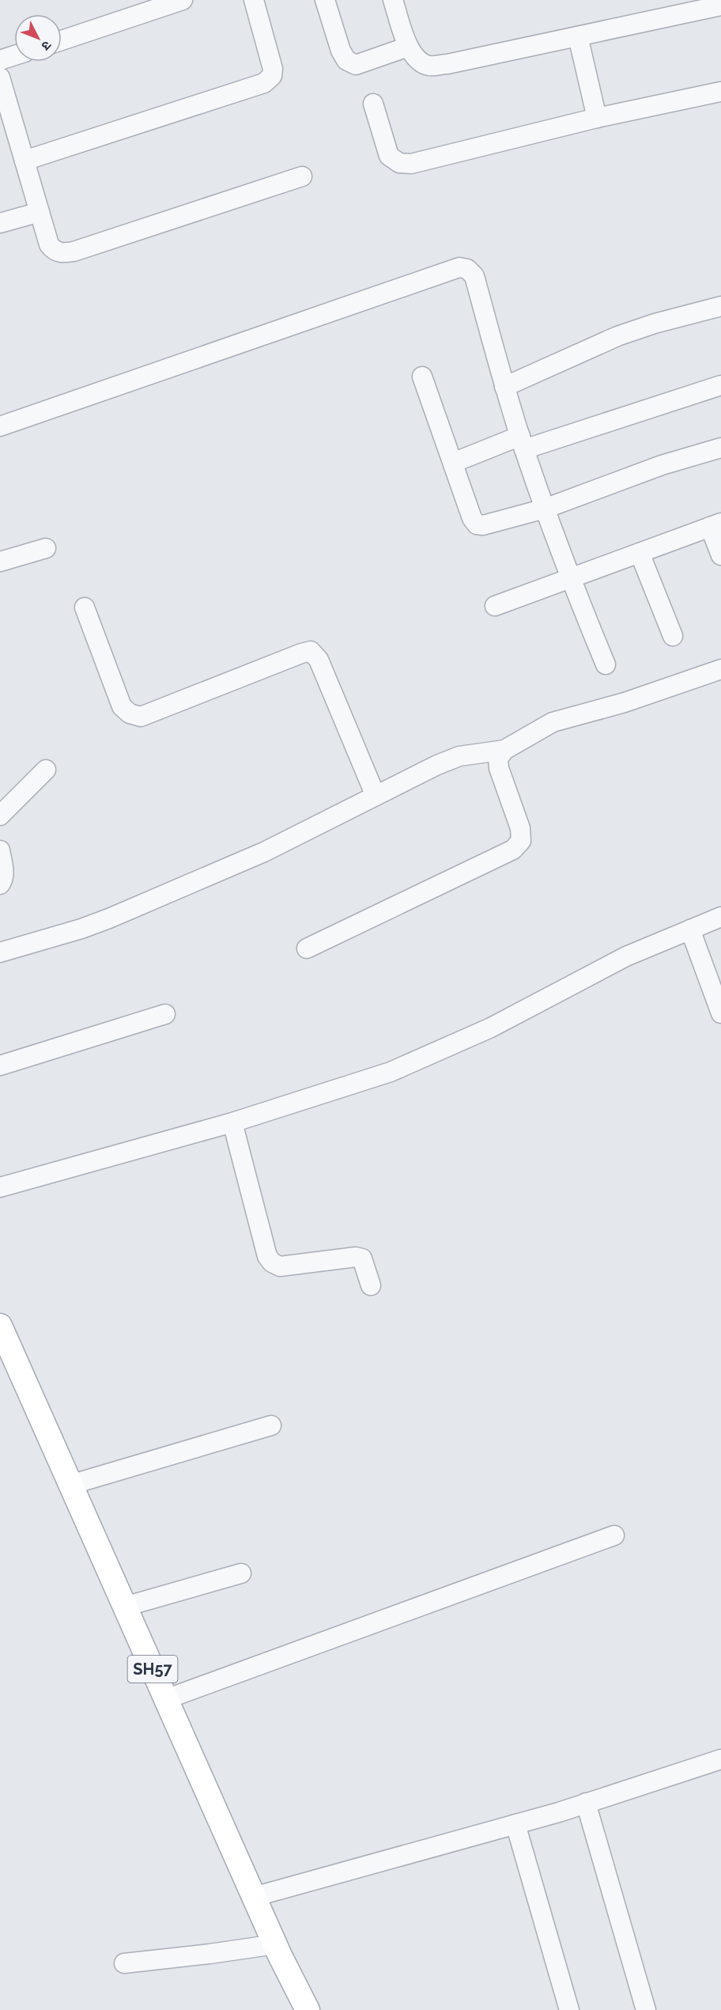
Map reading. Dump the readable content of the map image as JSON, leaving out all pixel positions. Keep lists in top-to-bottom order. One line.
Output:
{"streets":{"main road":["SH57"]},"north":"bottom right"}
